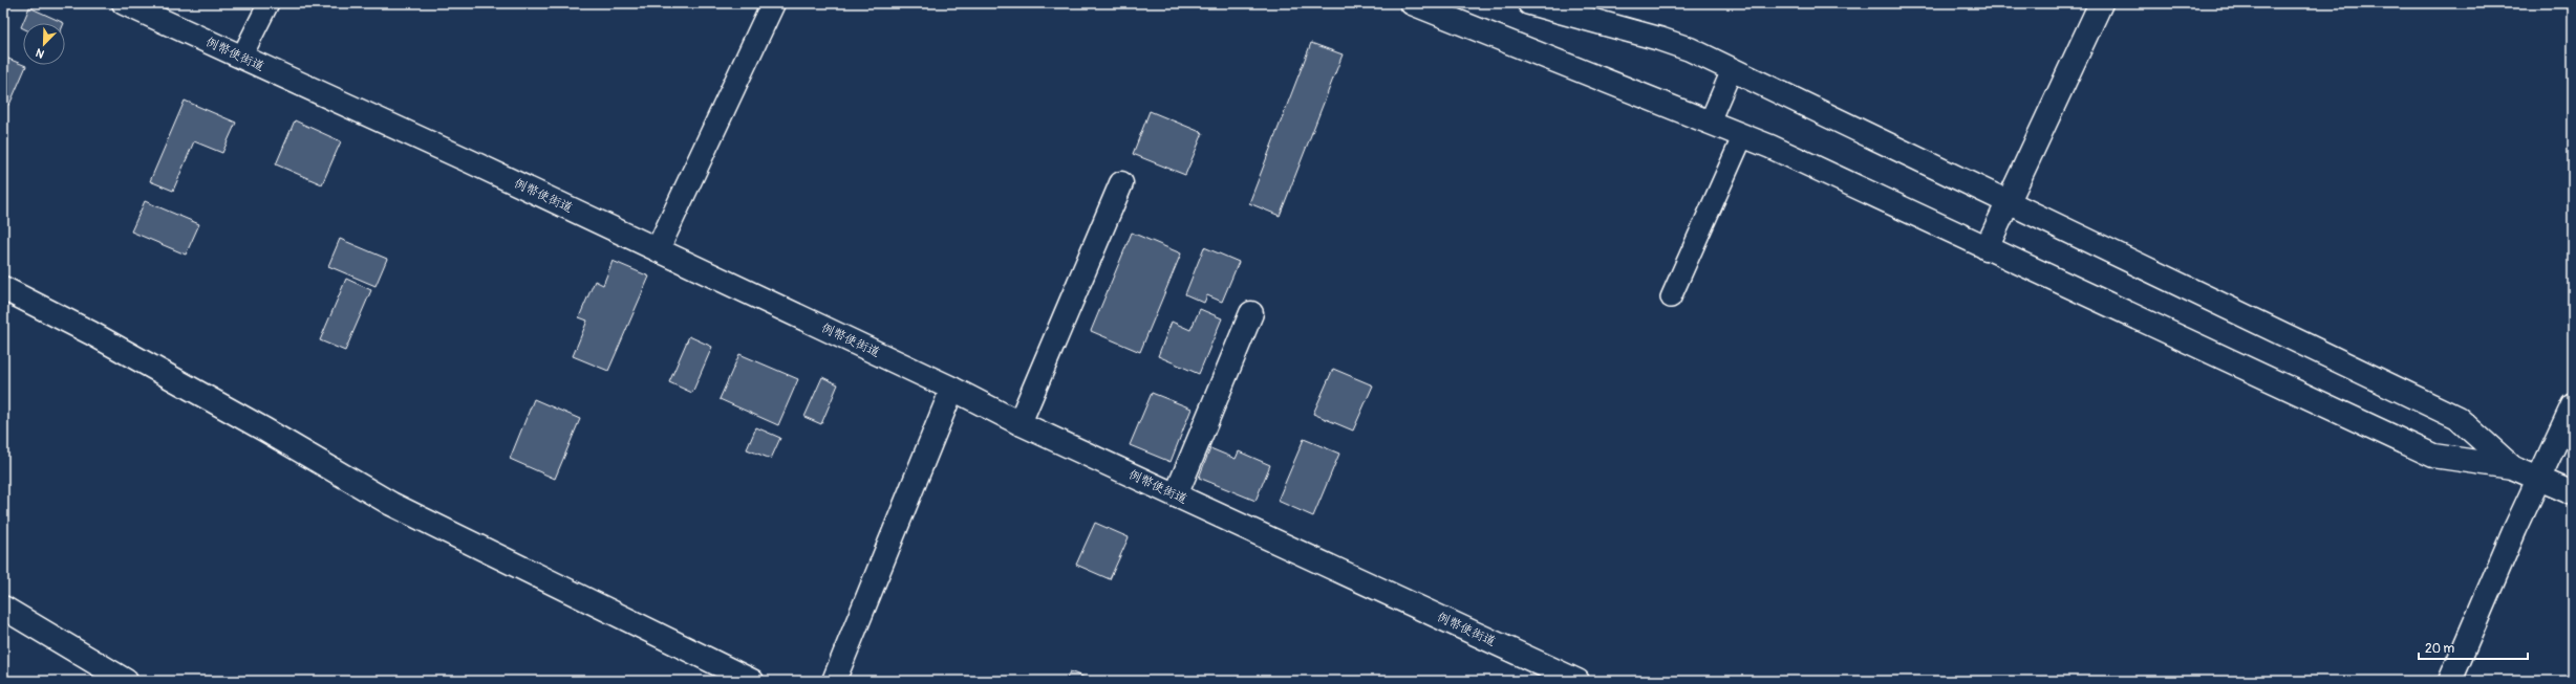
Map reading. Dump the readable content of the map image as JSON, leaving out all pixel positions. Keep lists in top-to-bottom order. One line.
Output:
{"streets":{"street":["例幣使街道"]},"scale_bar":"20 m","north":"bottom left"}
